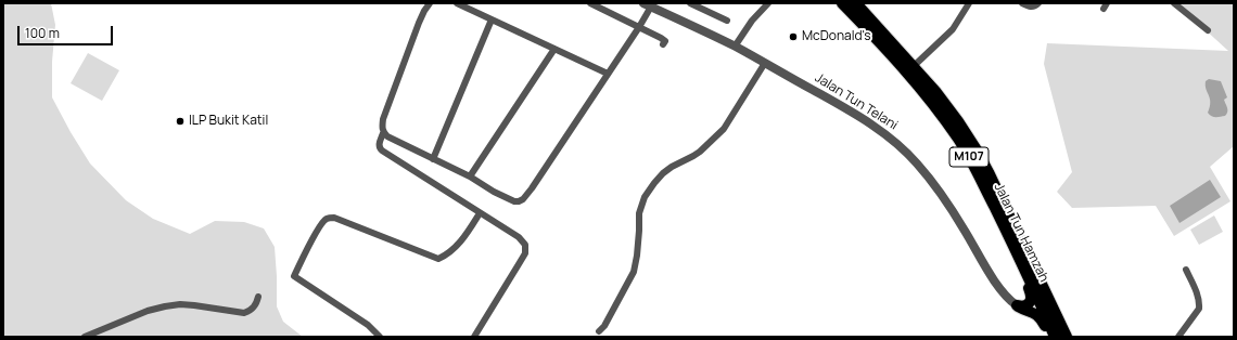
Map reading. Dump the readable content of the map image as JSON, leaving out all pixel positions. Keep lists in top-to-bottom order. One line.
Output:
{"streets":{"main road":["M107","Jalan Tun Hamzah"],"street":["Jalan Tun Telani"]},"places":["McDonald's","ILP Bukit Katil"],"scale_bar":"100 m"}
